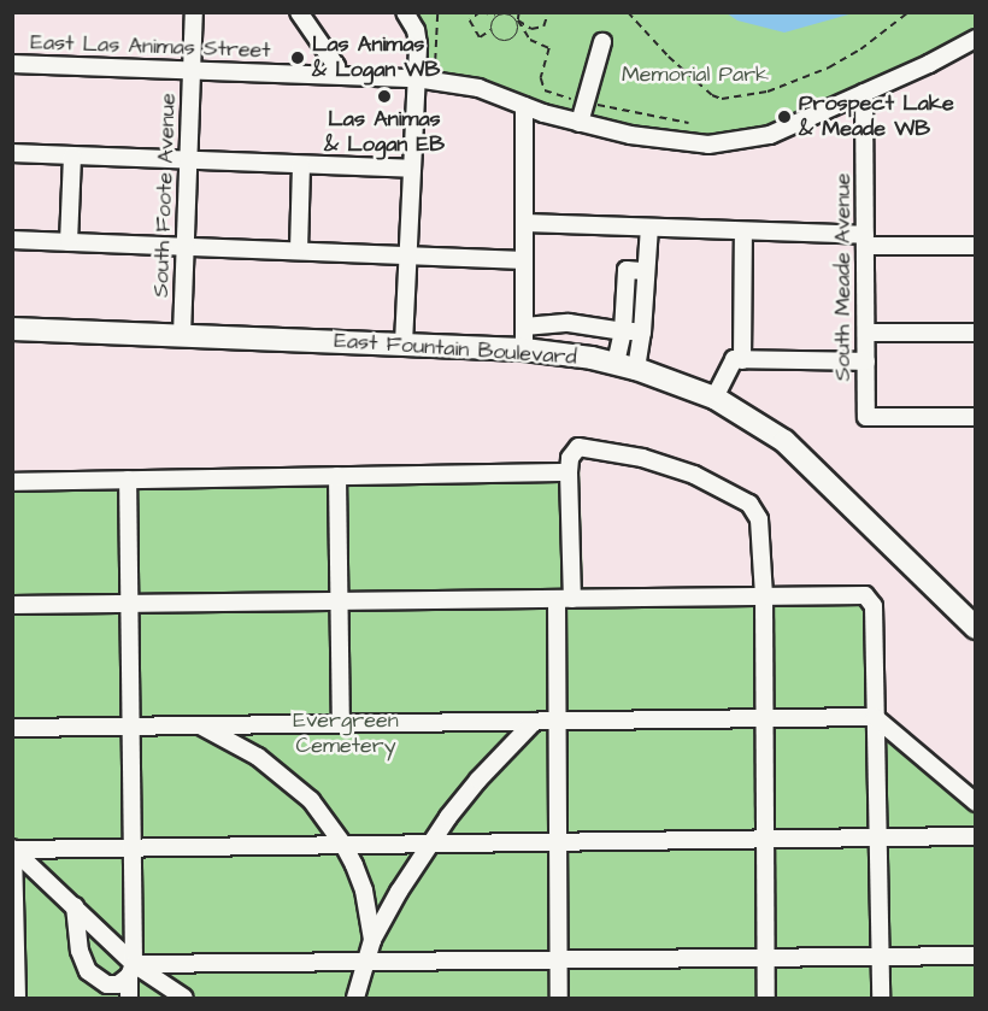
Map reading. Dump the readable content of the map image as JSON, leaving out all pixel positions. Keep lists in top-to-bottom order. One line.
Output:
{"streets":{"main road":["East Fountain Boulevard"],"street":["East Las Animas Street","South Foote Avenue","South Meade Avenue"]},"crossings":[["East Las Animas Street","South Foote Avenue"],["East Las Animas Street","South Meade Avenue"],["South Foote Avenue","East Fountain Boulevard"]],"parks":["Memorial Park","Evergreen Cemetery"],"places":["Las Animas & Logan WB","Las Animas & Logan EB","Prospect Lake & Meade WB"]}
